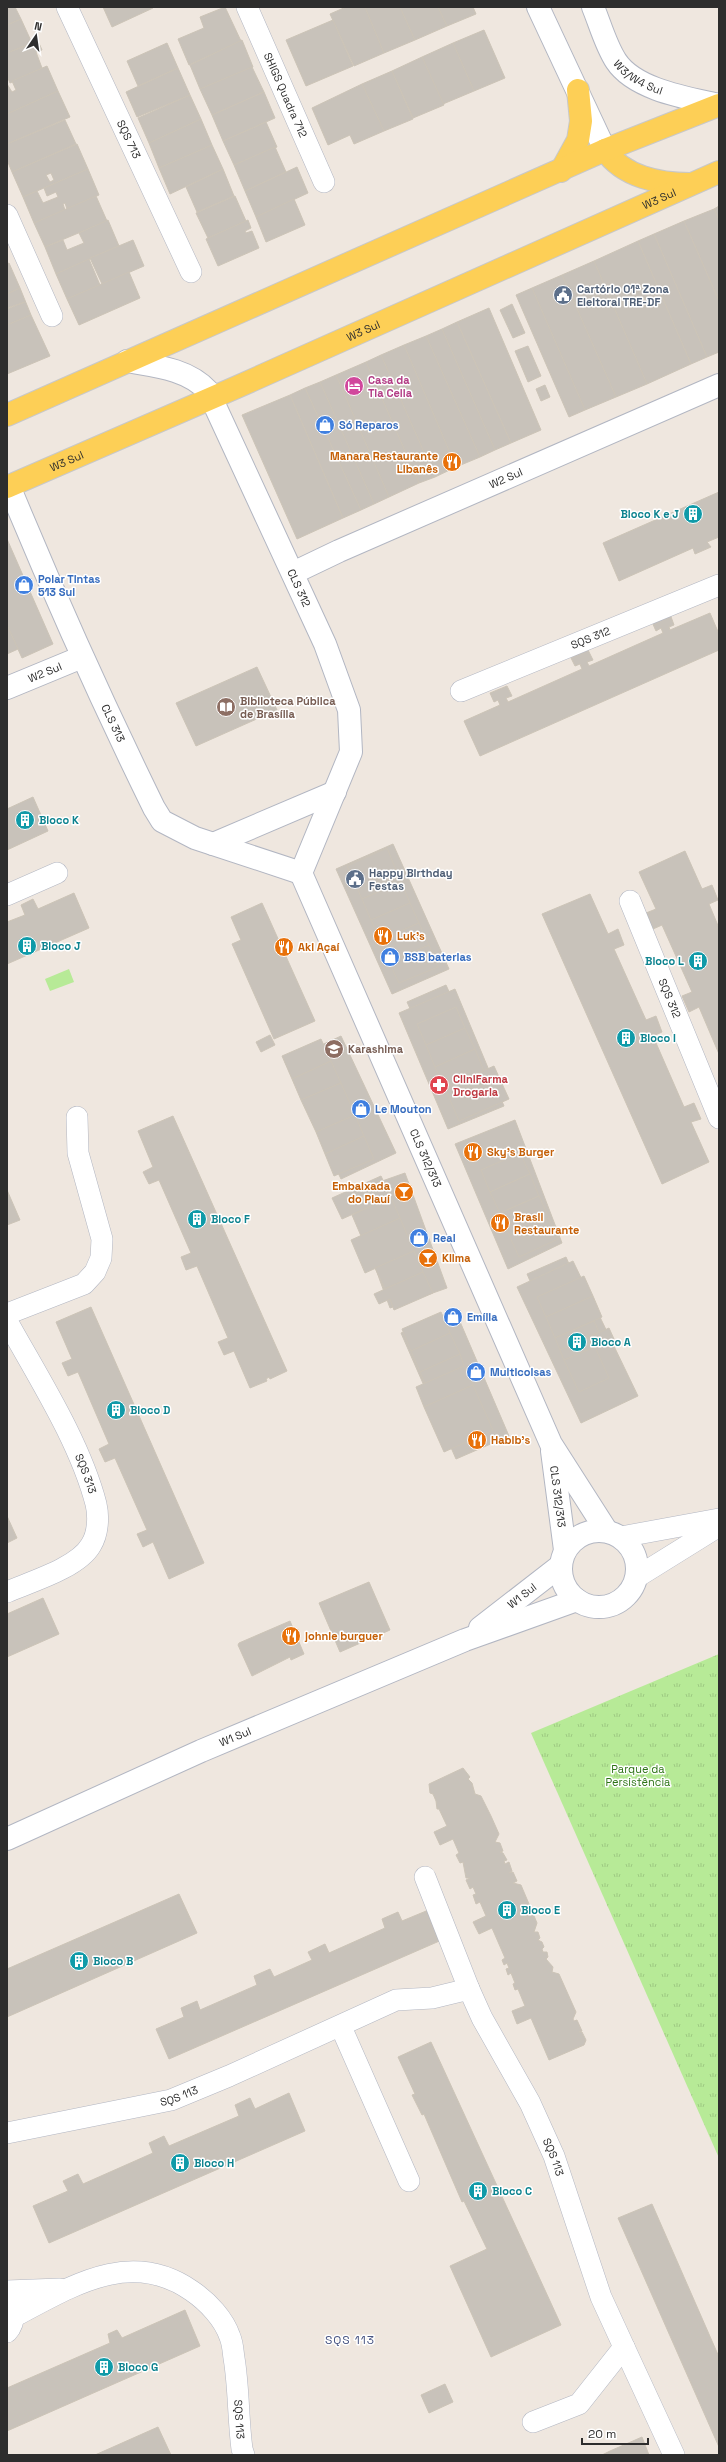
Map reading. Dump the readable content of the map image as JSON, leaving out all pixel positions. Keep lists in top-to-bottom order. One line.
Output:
{"streets":{"main road":["W3 Sul"],"street":["W3/W4 Sul","SHIGS Quadra 712","SQS 713","W2 Sul","CLS 312","SQS 312","CLS 313","CLS 312/313","SQS 313","W1 Sul","SQS 113"]},"crossings":[["W3 Sul","CLS 312"],["W3 Sul","CLS 313"],["W2 Sul","CLS 312"],["W2 Sul","CLS 313"],["CLS 312","CLS 313"],["CLS 312","CLS 312/313"],["CLS 313","CLS 312/313"],["CLS 312/313","W1 Sul"]],"districts":["SQS 113"],"parks":["Parque da Persistência"],"places":{"public building":["Cartório 01ª Zona Eleitoral TRE-DF","Happy Birthday Festas"],"hotel":["Casa da Tia Celia"],"shop":["Só Reparos","Polar Tintas 513 Sul","BSB baterias","Le Mouton","Real","Emília","Multicoisas"],"restaurant":["Manara Restaurante Libanês","Luk's","Aki Açaí","Sky's Burger","Brasil Restaurante","Habib's","johnie burguer"],"building":["Bloco K e J","Bloco K","Bloco J","Bloco L","Bloco I","Bloco F","Bloco A","Bloco D","Bloco E","Bloco B","Bloco H","Bloco C","Bloco G"],"library":["Biblioteca Pública de Brasília"],"school or university":["Karashima"],"pharmacy":["CliniFarma Drogaria"],"bar":["Embaixada do Piauí","Klima"]},"scale_bar":"20 m","north":"top"}
